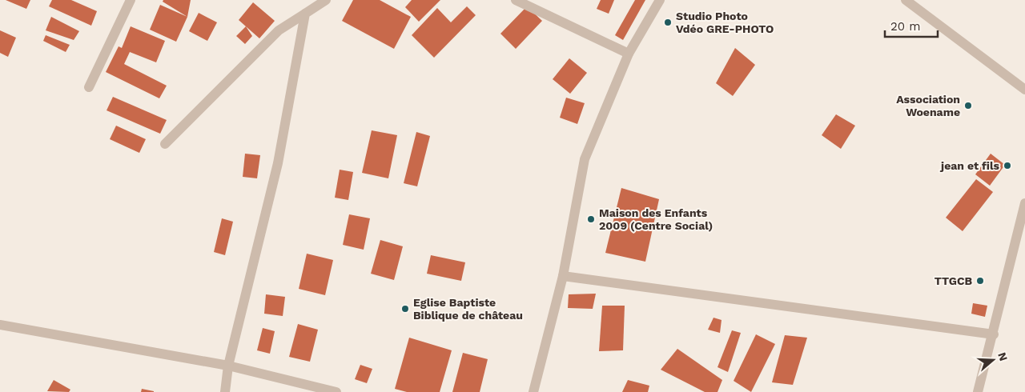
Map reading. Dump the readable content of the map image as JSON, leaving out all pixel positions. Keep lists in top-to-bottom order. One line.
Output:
{"places":["Studio Photo Vdéo GRE-PHOTO","Association Woename","jean et fils","Maison des Enfants 2009 (Centre Social)","TTGCB","Eglise Baptiste Biblique de château"],"scale_bar":"20 m","north":"right"}
